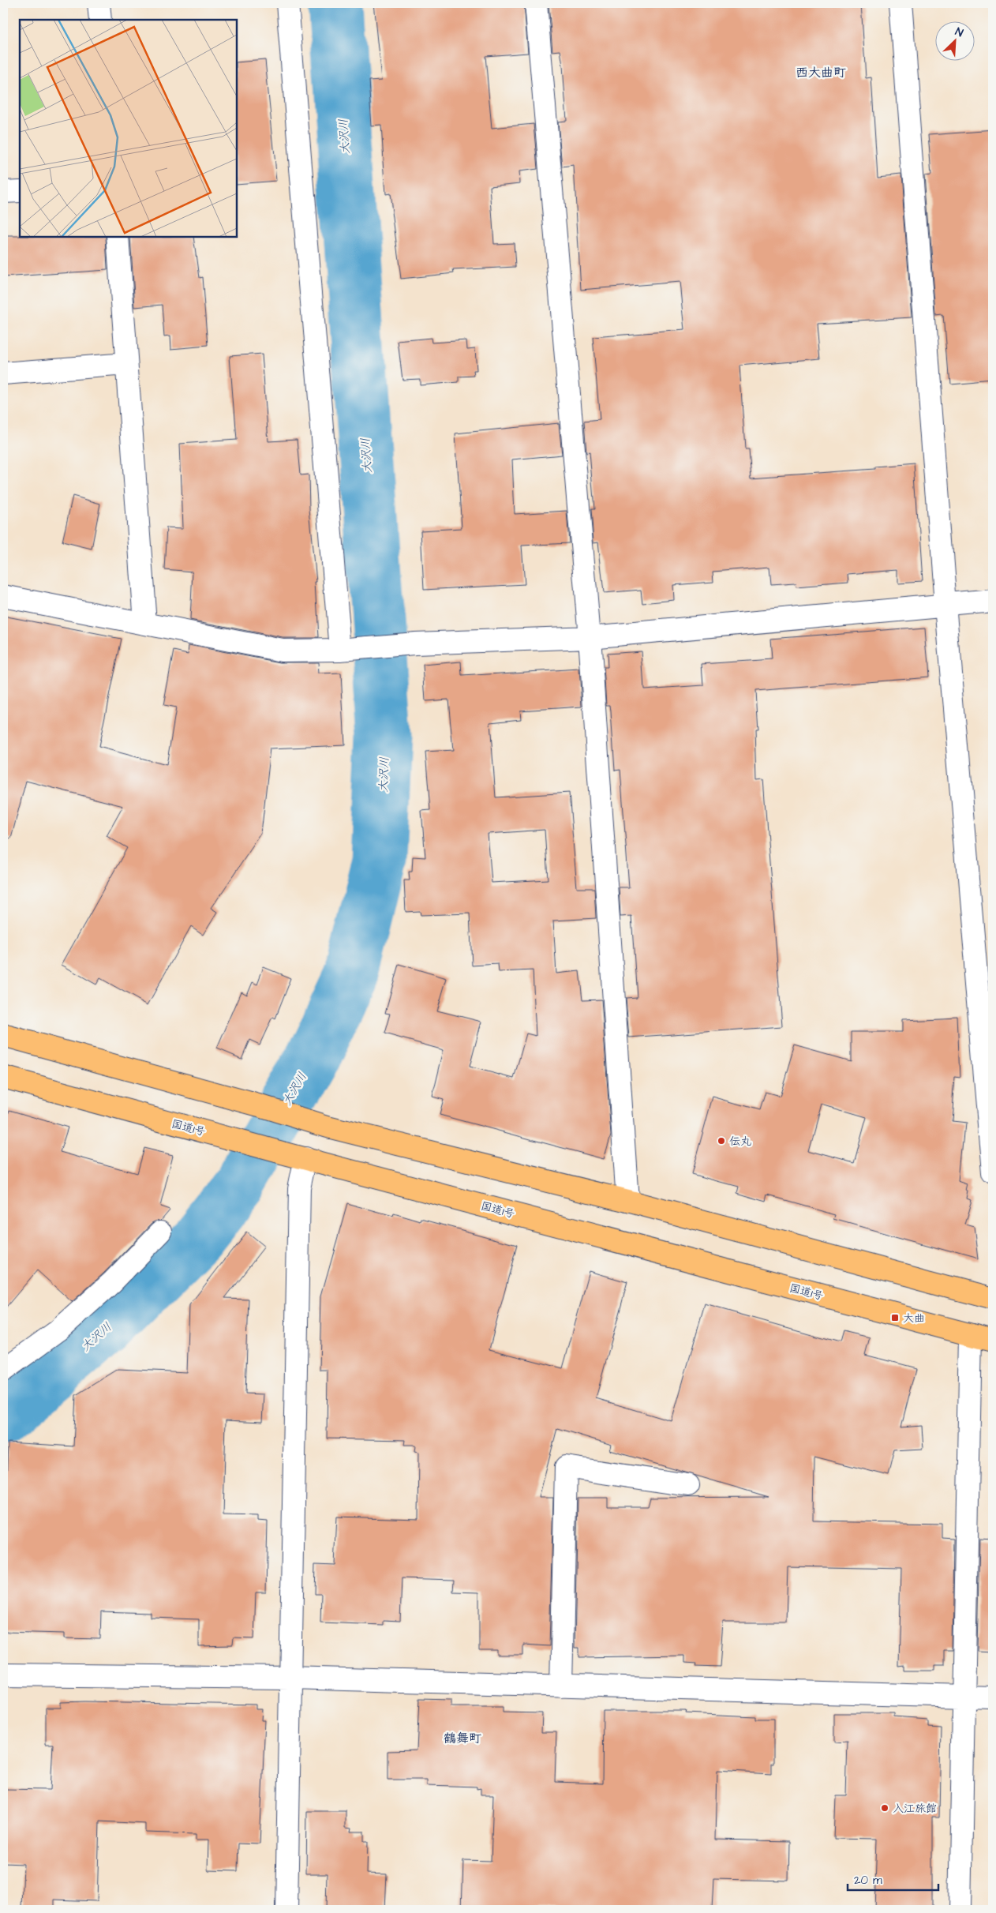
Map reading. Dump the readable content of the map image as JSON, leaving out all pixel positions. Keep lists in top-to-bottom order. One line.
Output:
{"streets":{"highway":["国道1号"]},"districts":["西大曲町","鶴舞町"],"water":["大沢川"],"places":{"other":["伝丸","入江旅館"],"transit":["大曲"]},"scale_bar":"20 m","north":"top right"}
